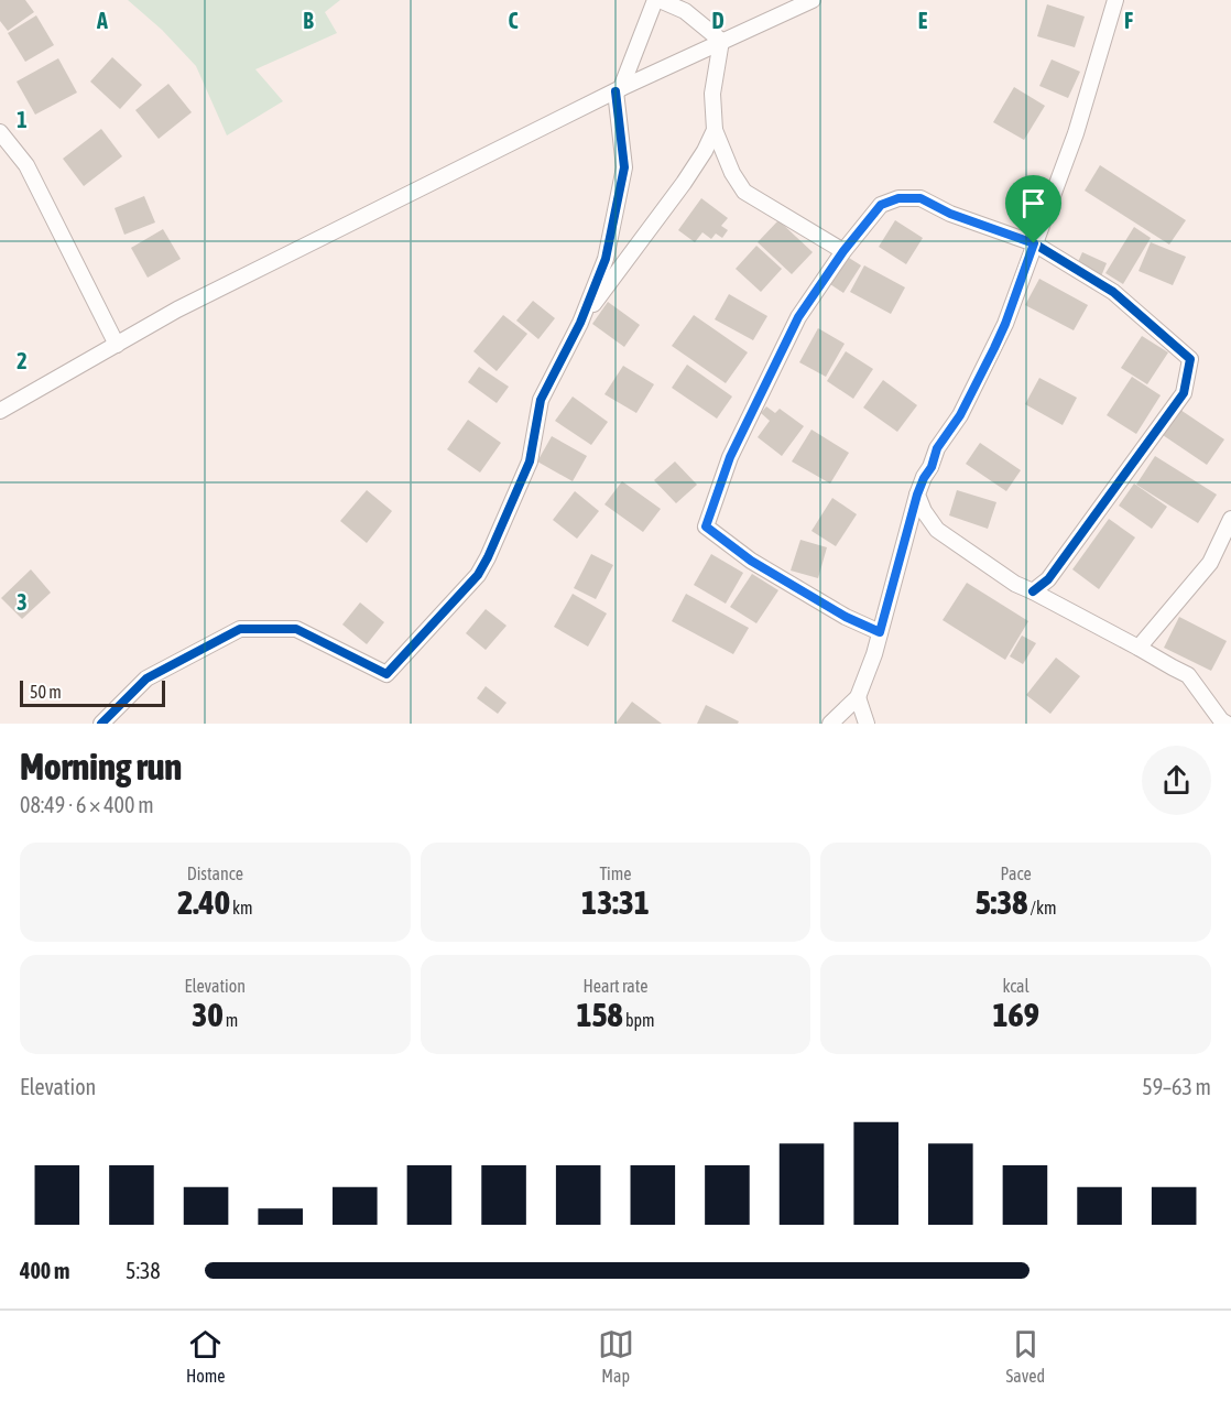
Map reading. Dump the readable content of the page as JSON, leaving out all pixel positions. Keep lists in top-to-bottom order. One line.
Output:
{"scale_bar":"50 m","page":{"scale":"50 m","heading":["Morning run","08:49 · 6 × 400 m"],"stats":[["Distance","2.40 km"],["Time","13:31"],["Pace","5:38 /km"],["Elevation","30 m"],["Heart rate","158 bpm"],["kcal","169"]],"chart":["Elevation","59–63 m"],"list":[{"name":"400 m","note":"5:38"}],"tabs":["Home","Map","Saved"]},"grid":{"columns":["A","B","C","D","E","F"],"rows":["1","2","3"]}}
